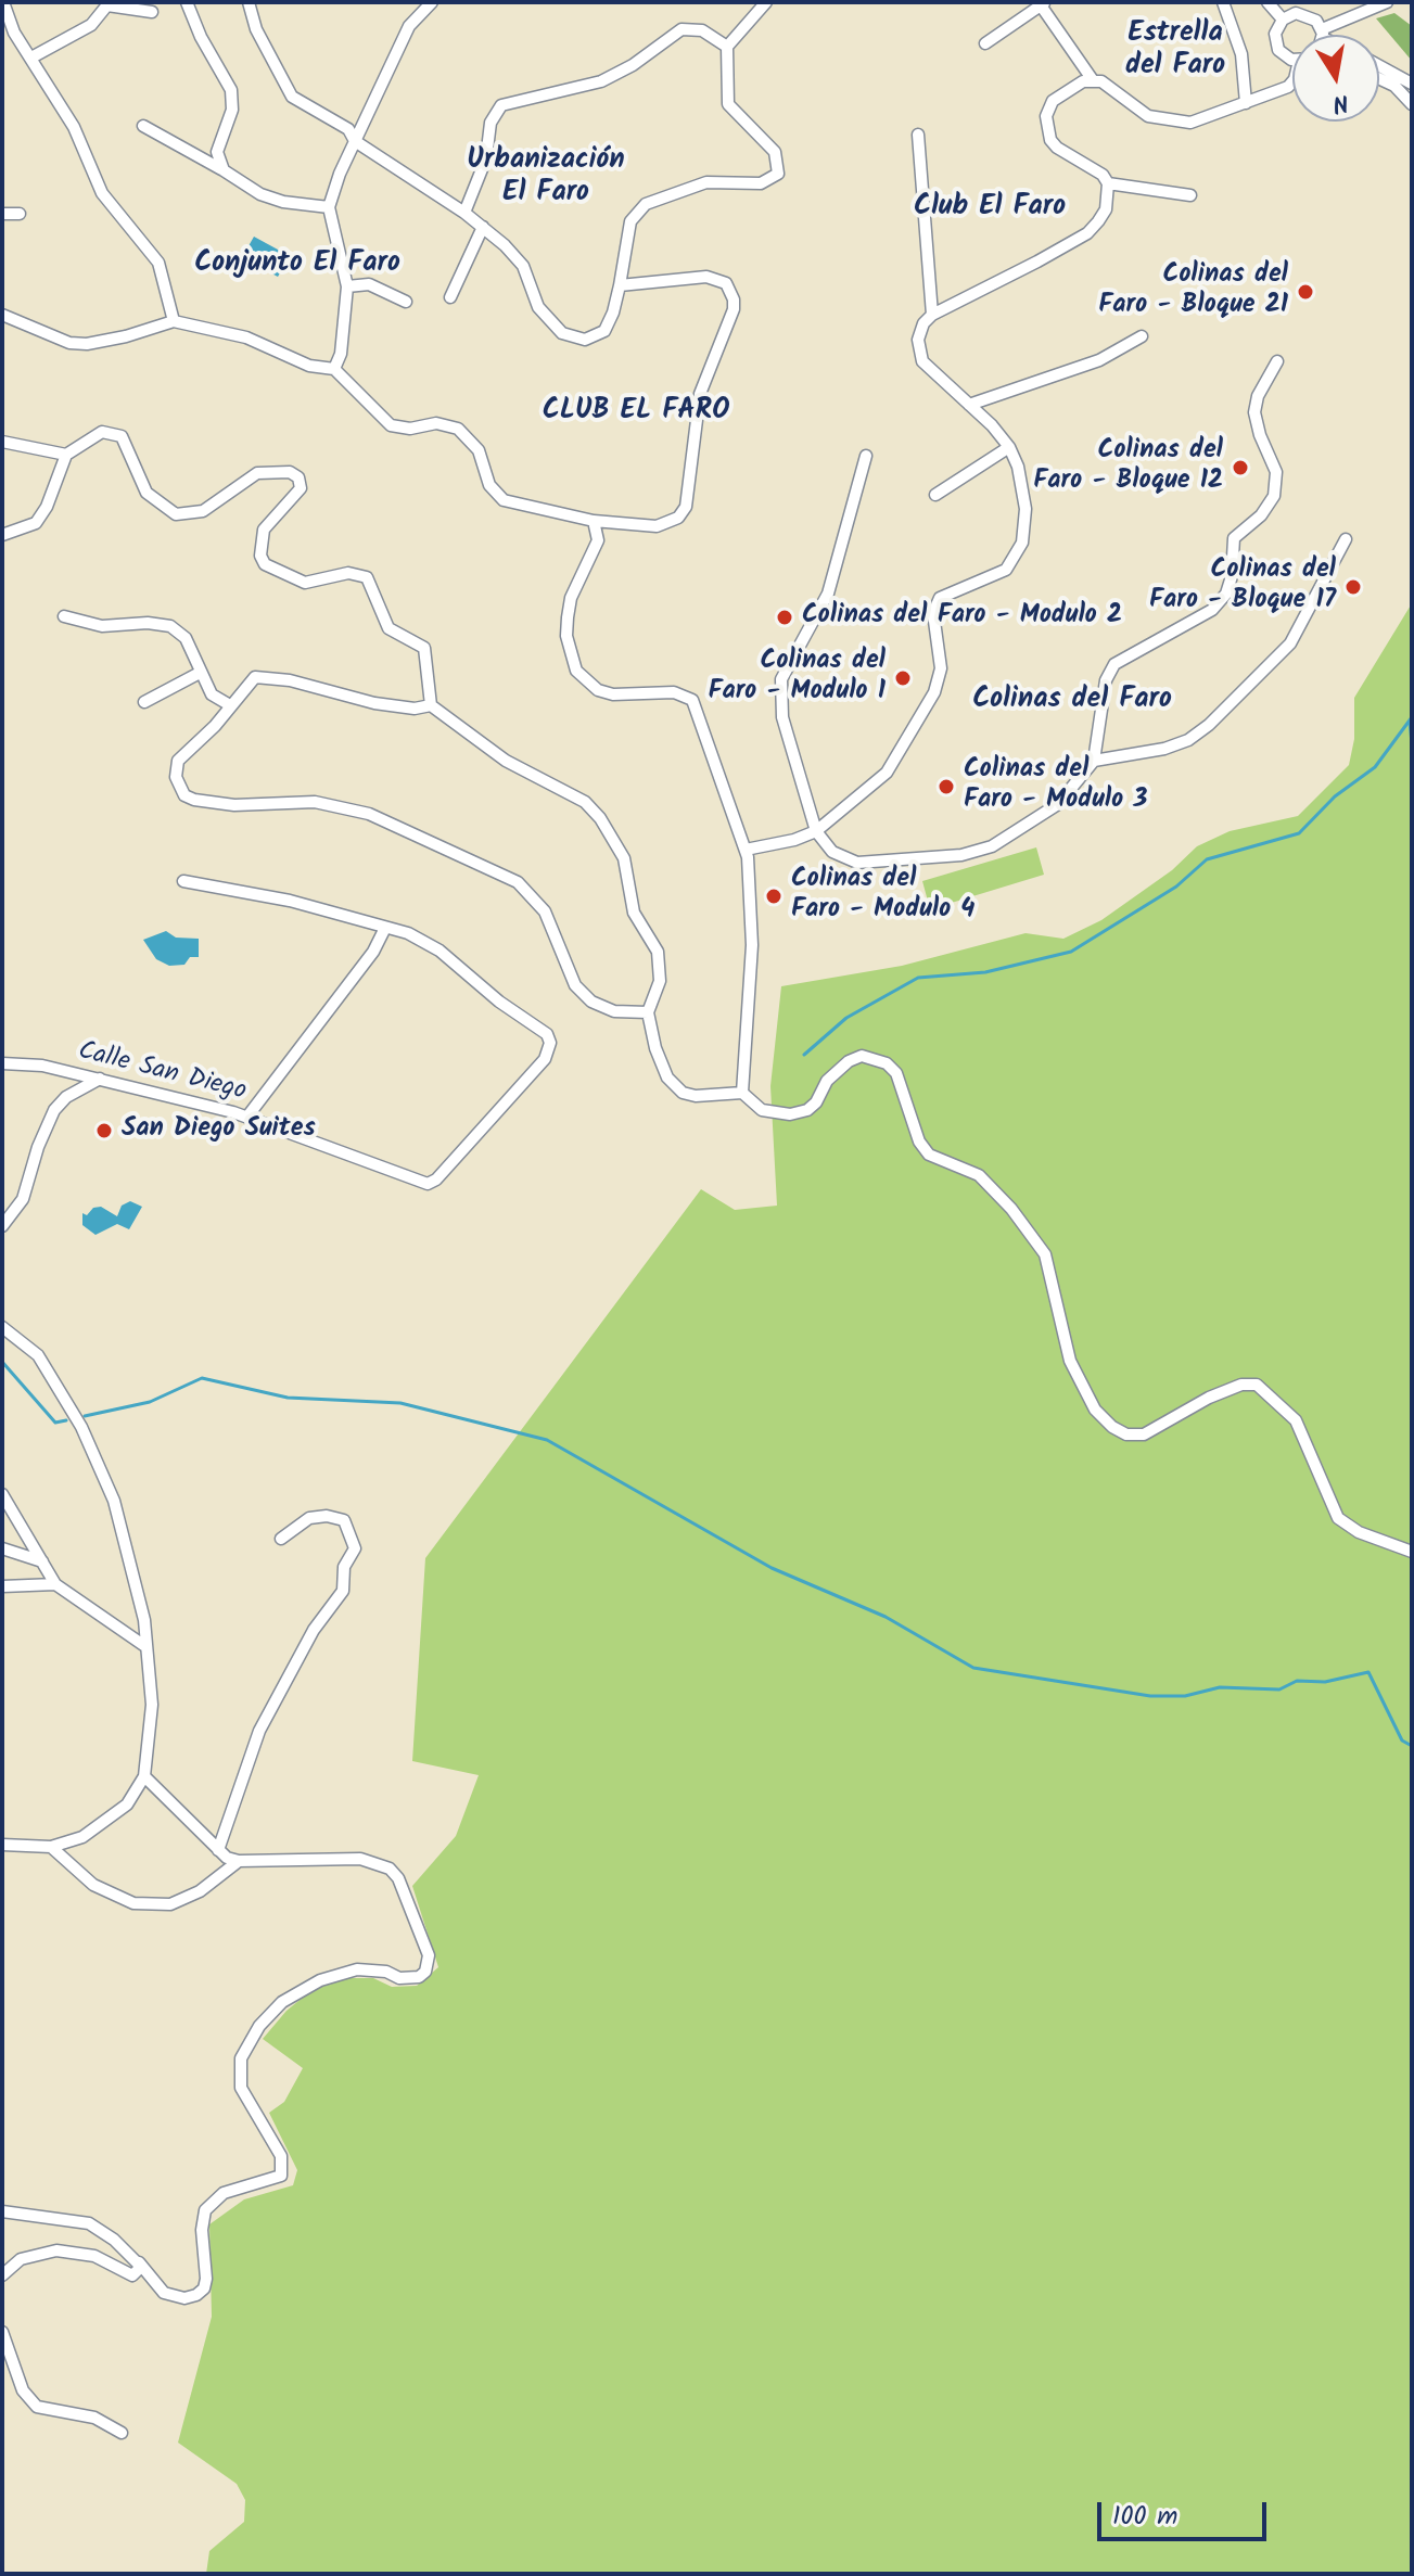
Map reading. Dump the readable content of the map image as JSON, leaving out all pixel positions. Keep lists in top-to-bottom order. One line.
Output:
{"streets":{"street":["Calle San Diego"]},"districts":["Estrella del Faro","Urbanización El Faro","Club El Faro","Conjunto El Faro","CLUB EL FARO","Colinas del Faro"],"places":["Colinas del Faro - Bloque 21","Colinas del Faro - Bloque 12","Colinas del Faro - Bloque 17","Colinas del Faro - Modulo 2","Colinas del Faro - Modulo 1","Colinas del Faro - Modulo 3","Colinas del Faro - Modulo 4","San Diego Suites"],"scale_bar":"100 m","north":"bottom"}
